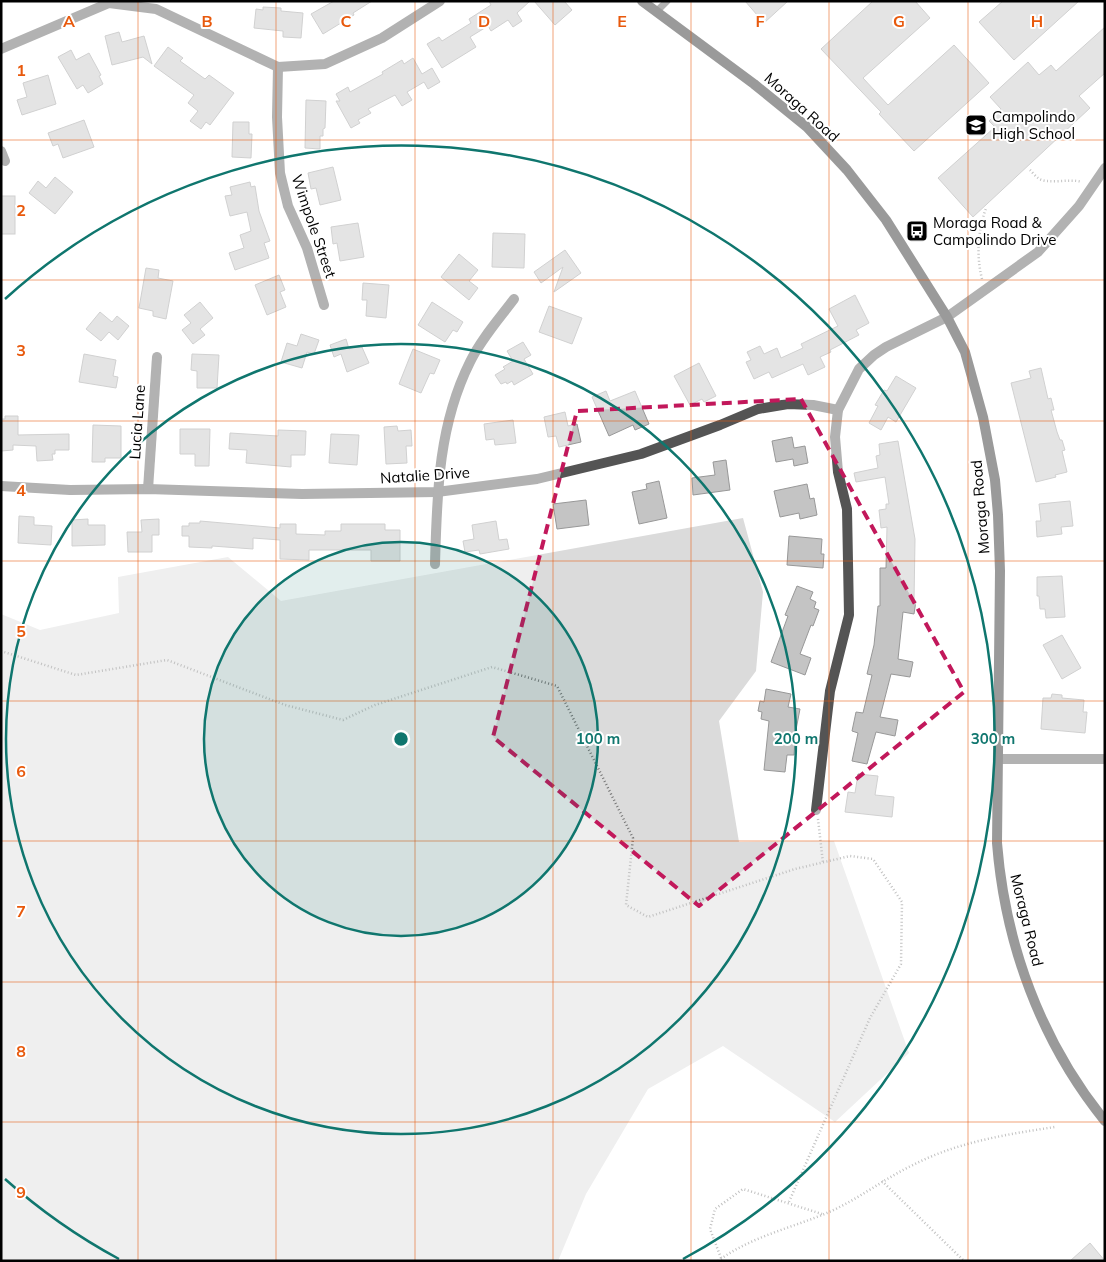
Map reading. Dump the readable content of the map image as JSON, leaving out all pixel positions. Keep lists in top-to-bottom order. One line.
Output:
{"streets":{"main road":["Moraga Road"],"street":["Wimpole Street","Lucia Lane","Natalie Drive"]},"crossings":[["Lucia Lane","Natalie Drive"]],"places":{"school or university":["Campolindo High School"],"bus stop":["Moraga Road & Campolindo Drive"]},"grid":{"columns":["A","B","C","D","E","F","G","H"],"rows":["1","2","3","4","5","6","7","8","9"]},"rings":["100 m","200 m","300 m"]}
